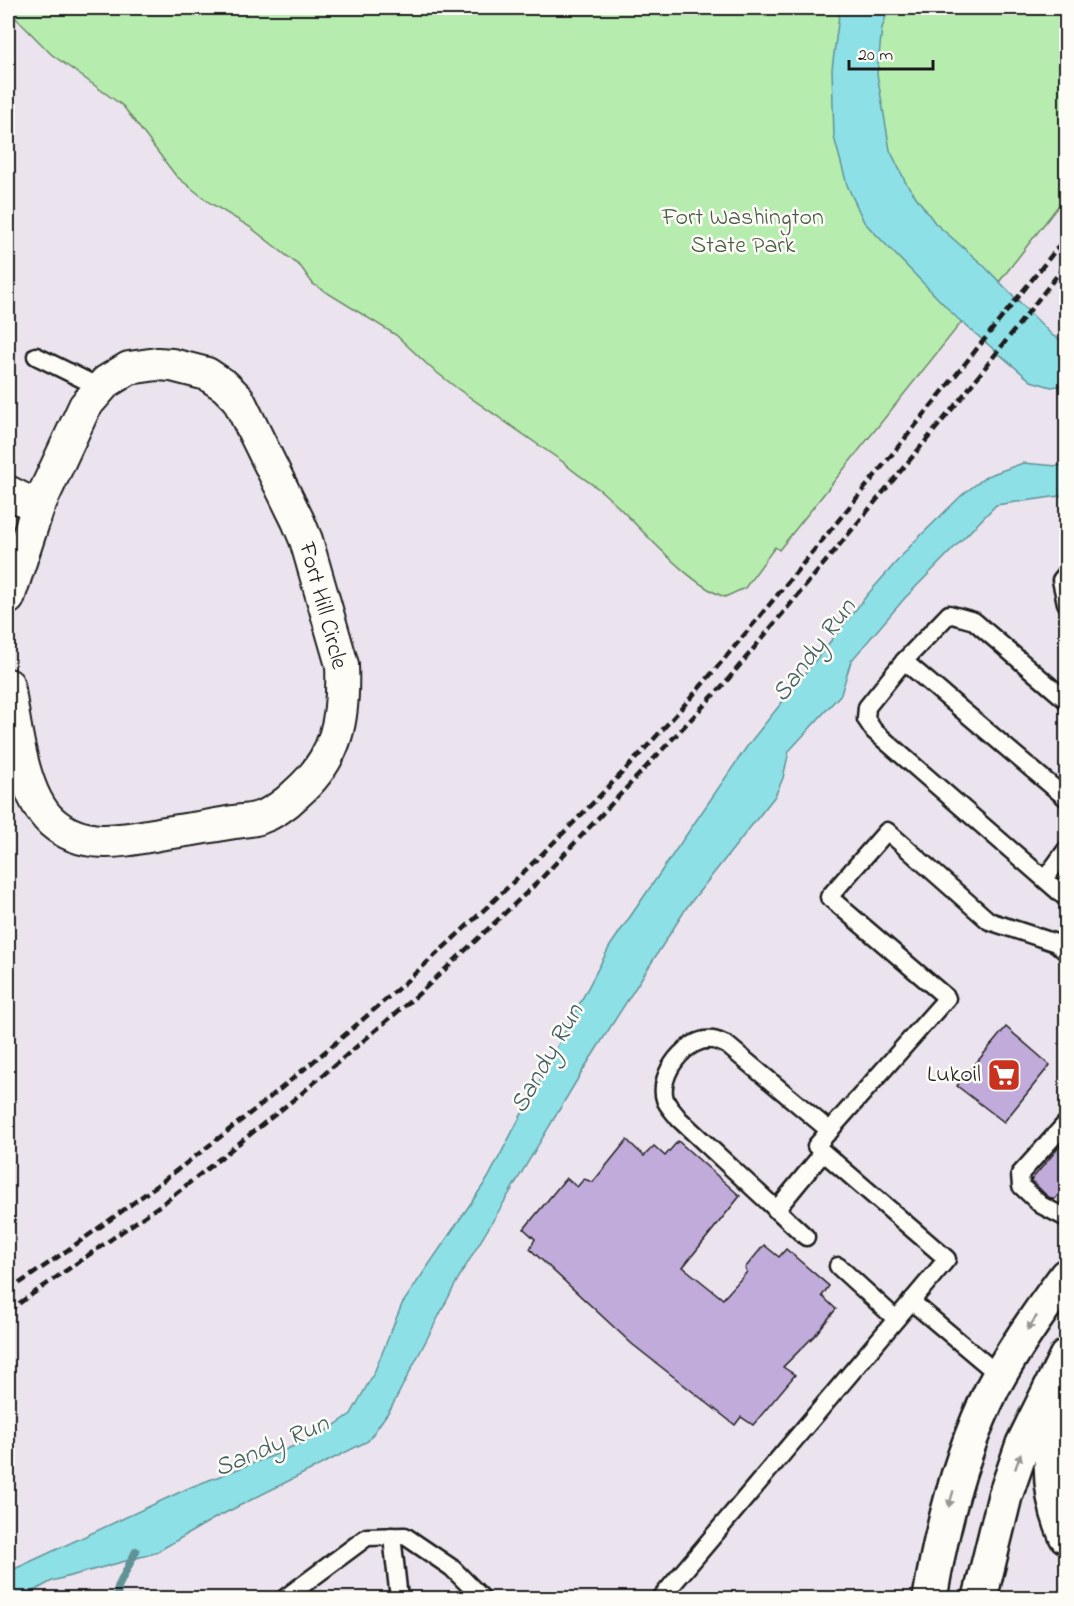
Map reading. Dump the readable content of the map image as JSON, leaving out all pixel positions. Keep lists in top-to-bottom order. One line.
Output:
{"streets":{"street":["Fort Hill Circle"]},"water":["Sandy Run"],"parks":["Fort Washington State Park"],"places":{"supermarket":["Lukoil"]},"scale_bar":"20 m"}
